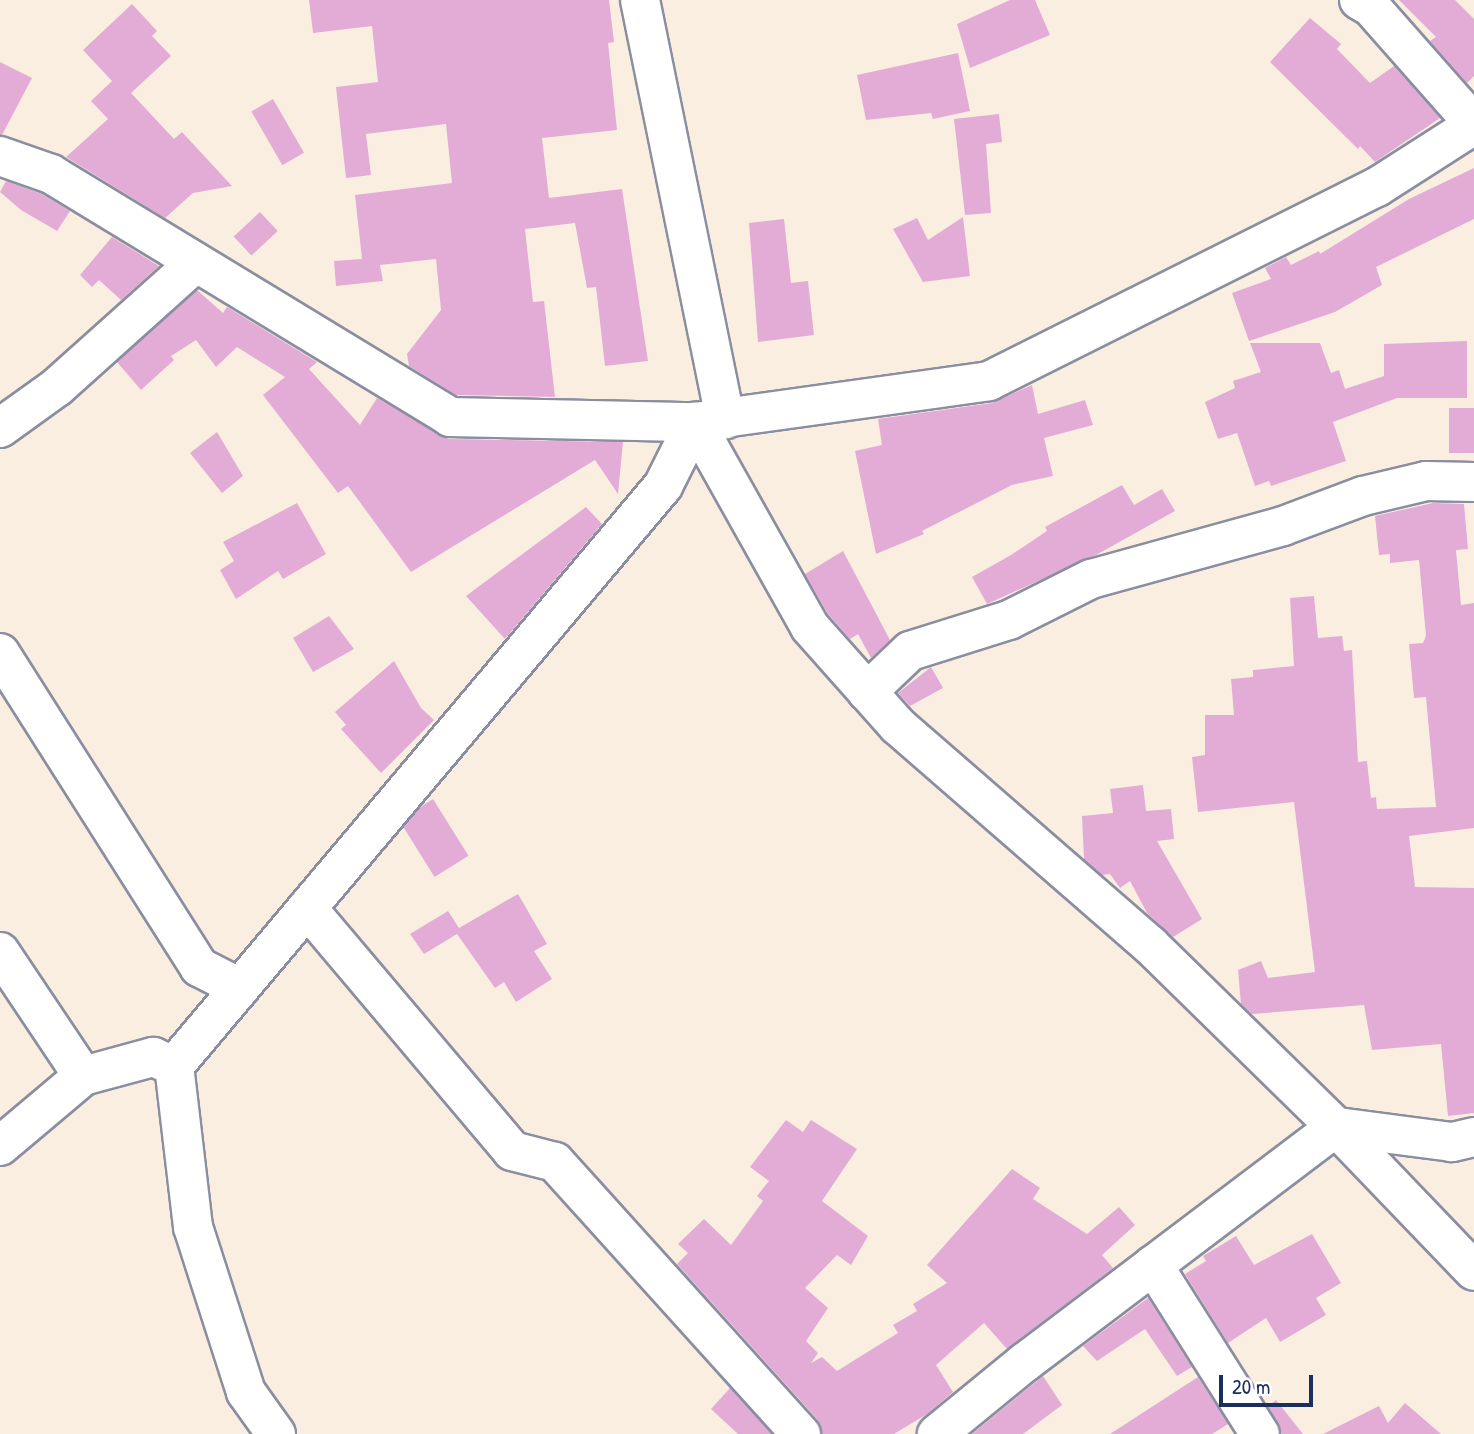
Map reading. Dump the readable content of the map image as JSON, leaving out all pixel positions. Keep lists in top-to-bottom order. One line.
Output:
{"scale_bar":"20 m"}
